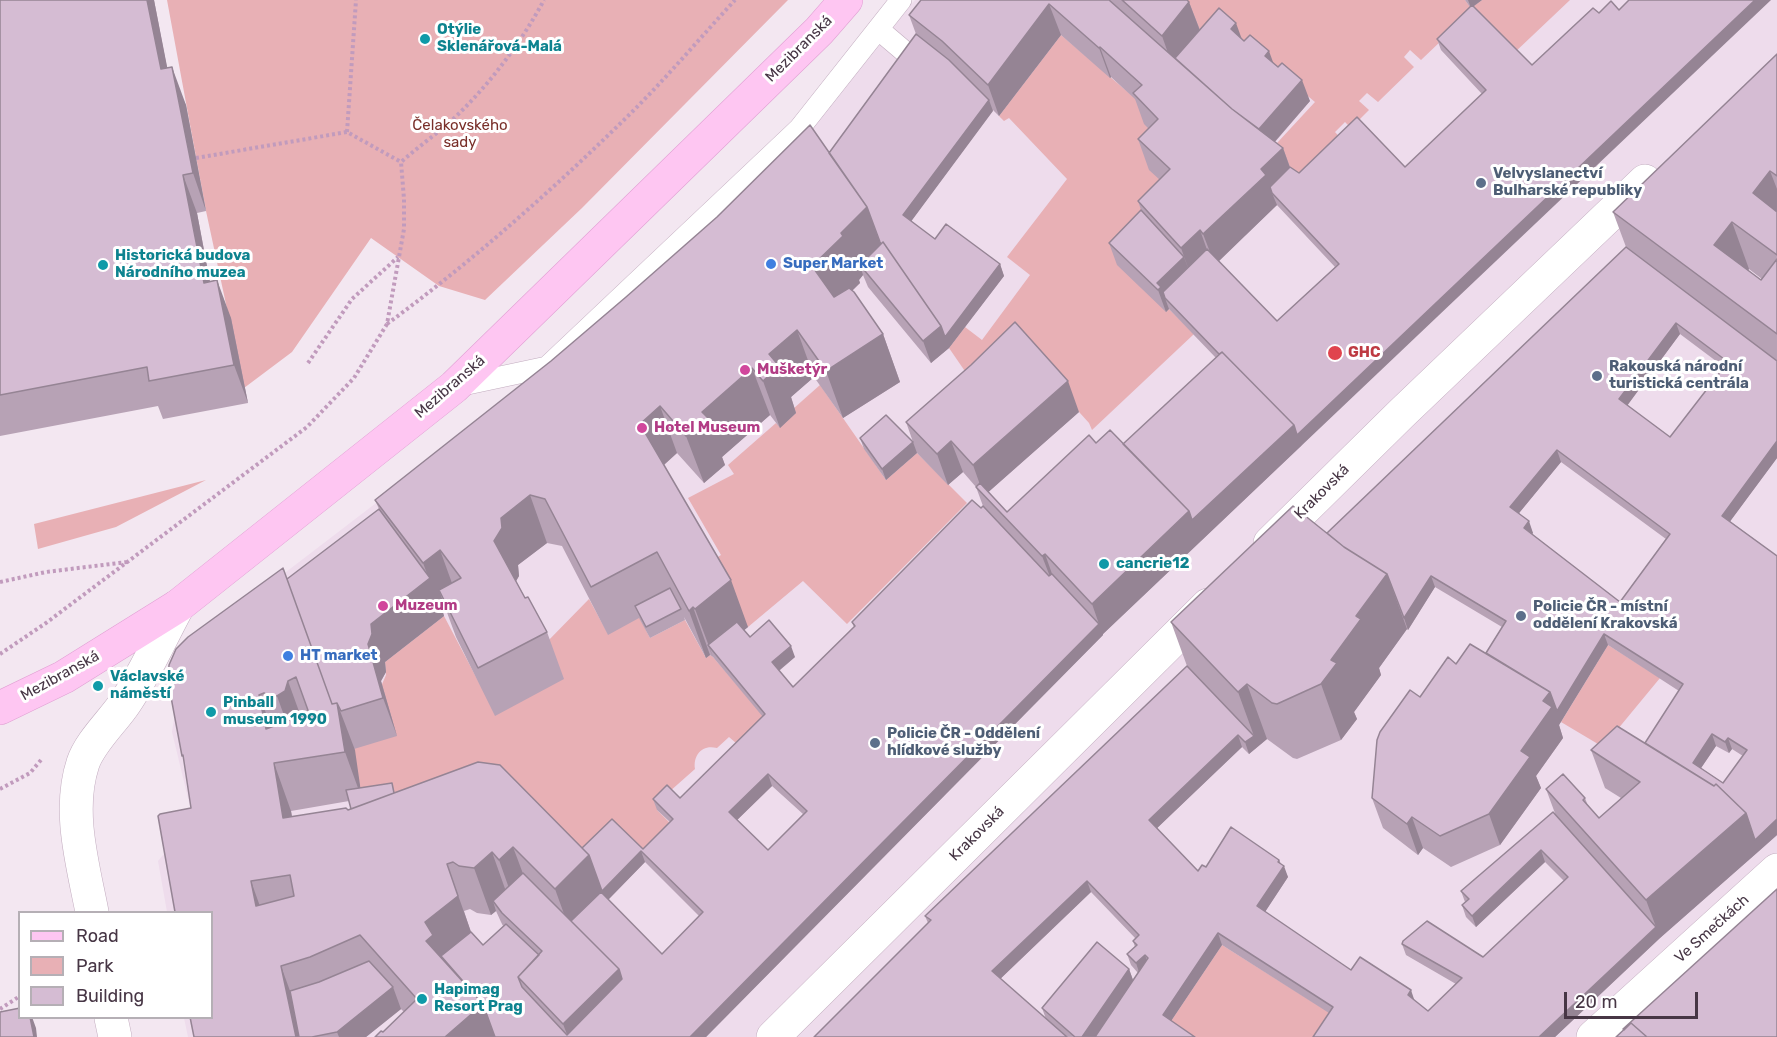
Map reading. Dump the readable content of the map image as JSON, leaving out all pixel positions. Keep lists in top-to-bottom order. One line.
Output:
{"streets":{"main road":["Mezibranská"],"street":["Krakovská","Ve Smečkách"]},"parks":["Čelakovského sady"],"places":["Otýlie Sklenářová-Malá","Velvyslanectví Bulharské republiky","Super Market","Historická budova Národního muzea","GHC","Mušketýr","Rakouská národní turistická centrála","Hotel Museum","cancrie12","Muzeum","Policie ČR - místní oddělení Krakovská","HT market","Václavské náměstí","Pinball museum 1990","Policie ČR - Oddělení hlídkové služby","Hapimag Resort Prag"],"legend":["Road","Park","Building"],"scale_bar":"20 m"}
